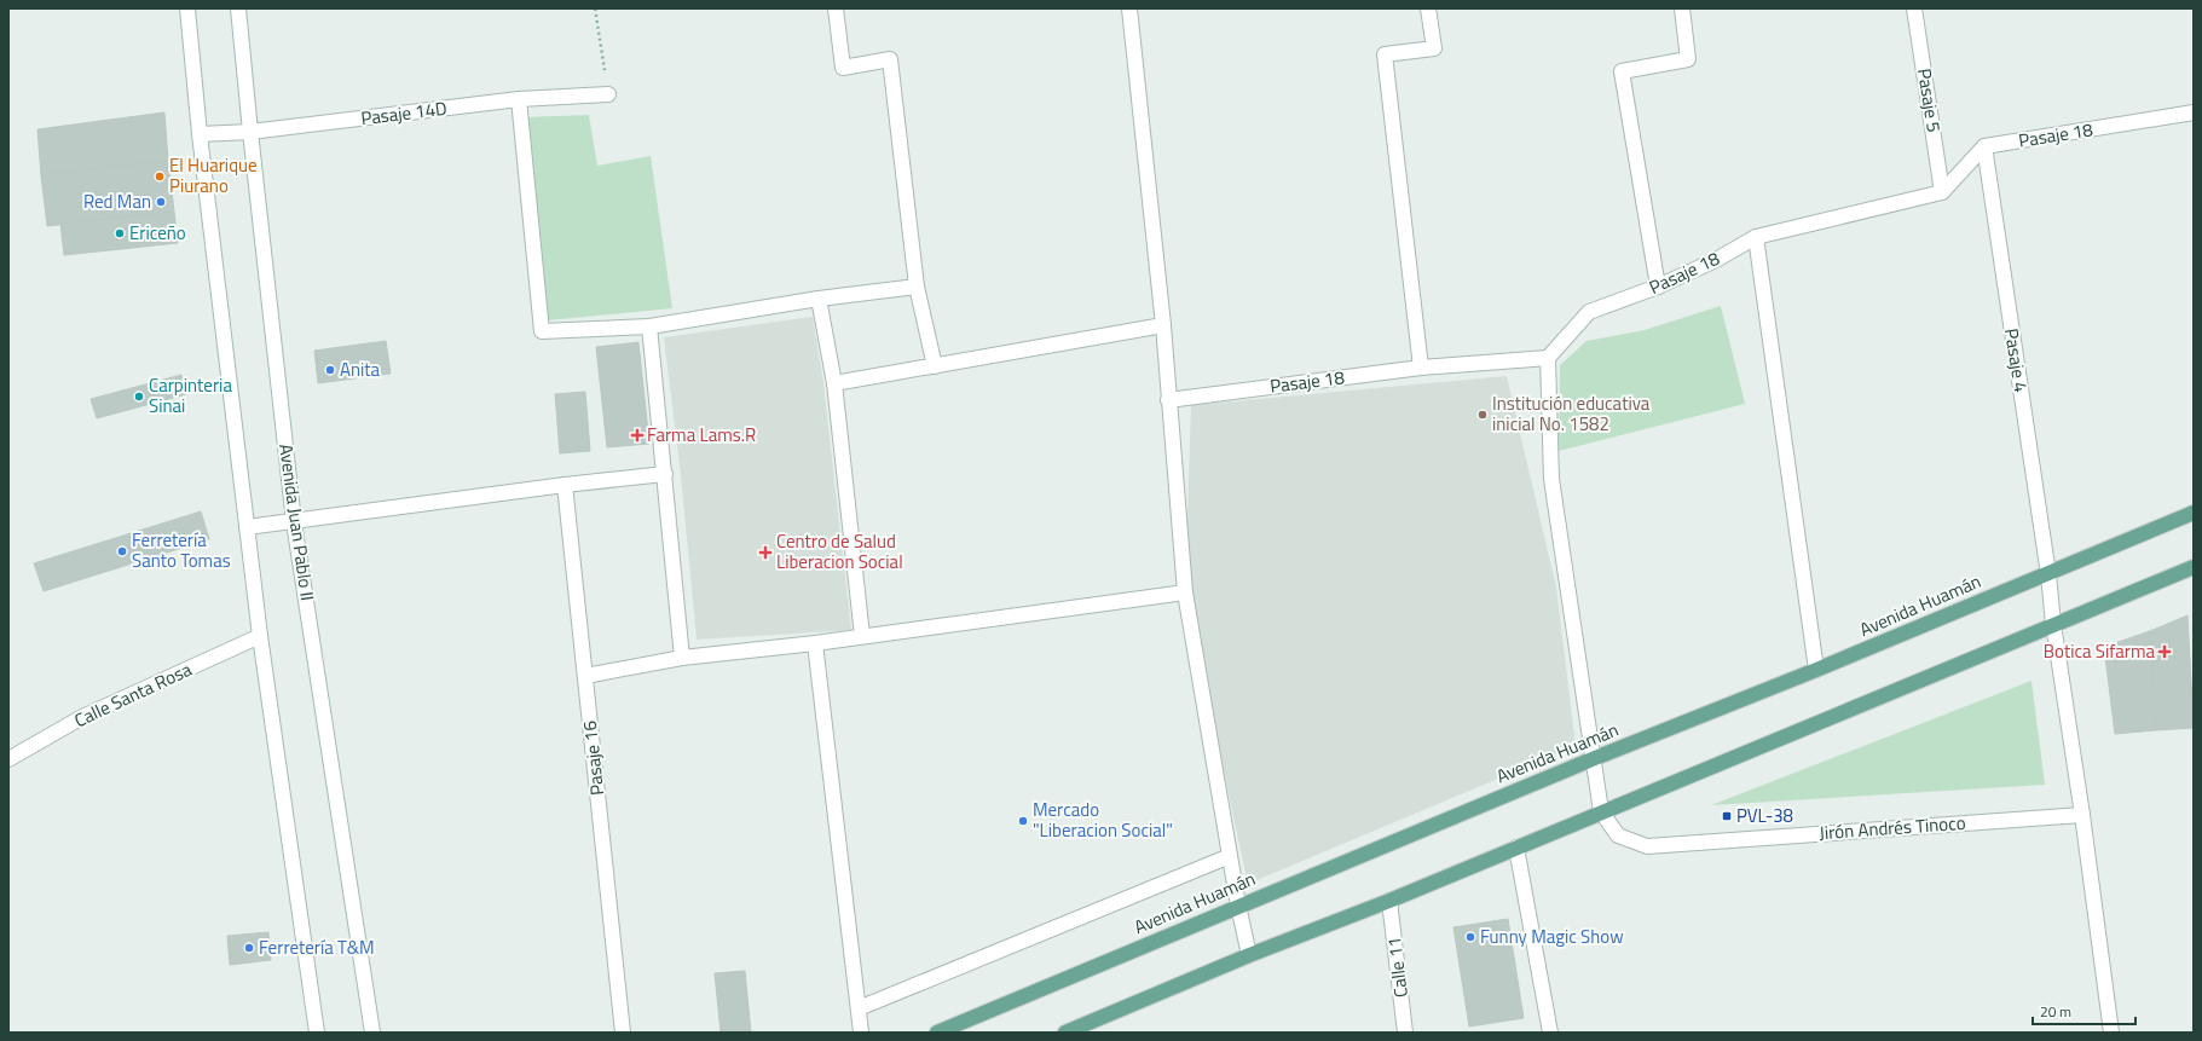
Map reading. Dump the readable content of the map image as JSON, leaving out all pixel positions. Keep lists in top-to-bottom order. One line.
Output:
{"streets":{"main road":["Avenida Huamán"],"street":["Pasaje 5","Pasaje 14D","Pasaje 18","Pasaje 4","Avenida Juan Pablo II","Calle Santa Rosa","Pasaje 16","Jirón Andrés Tinoco","Calle 11"]},"crossings":[["Pasaje 5","Pasaje 18"],["Pasaje 14D","Avenida Juan Pablo II"],["Pasaje 18","Pasaje 4"],["Pasaje 4","Avenida Huamán"],["Pasaje 4","Jirón Andrés Tinoco"]],"places":{"other":["El Huarique Piurano","Red Man","Ericeño","Anita","Carpinteria Sinai","Institución educativa inicial No. 1582","Ferretería Santo Tomas","Mercado \"Liberacion Social\"","Funny Magic Show","Ferretería T&M"],"health":["Farma Lams.R","Centro de Salud Liberacion Social","Botica Sifarma"],"transit":["PVL-38"]},"scale_bar":"20 m"}
